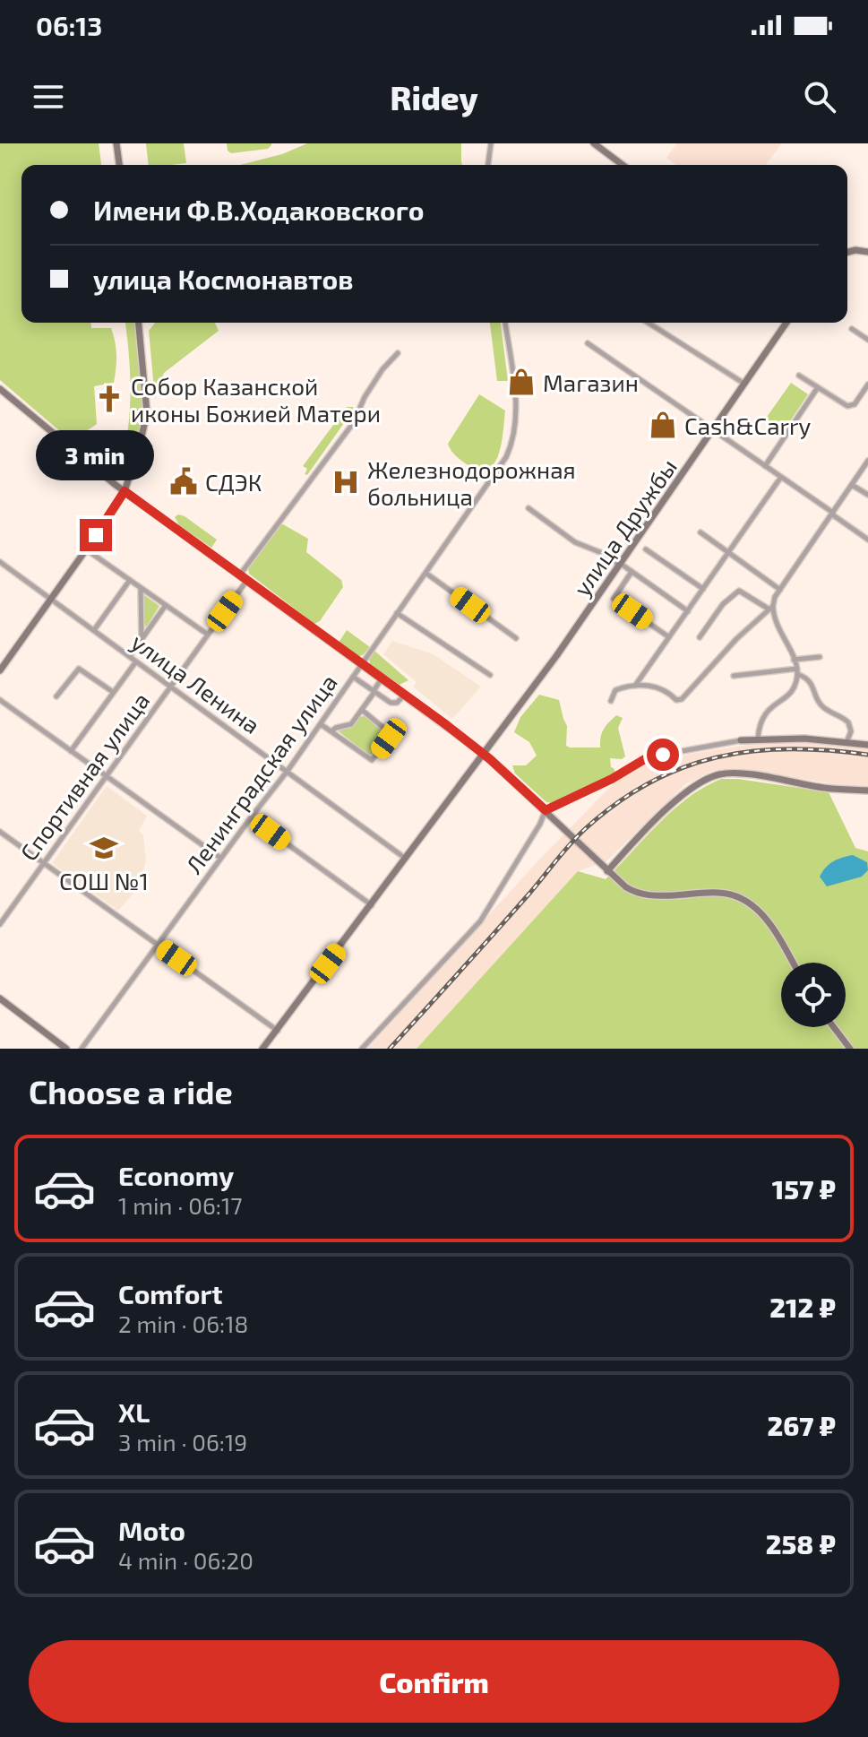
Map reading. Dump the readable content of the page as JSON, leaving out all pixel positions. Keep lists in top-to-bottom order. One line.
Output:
{"streets":{"street":["улица Дружбы","улица Ленина","Ленинградская улица","Спортивная улица"]},"crossings":[["улица Дружбы","улица Ленина"],["улица Ленина","Ленинградская улица"],["улица Ленина","Спортивная улица"]],"places":{"shop":["Магазин","Cash&Carry"],"church":["Собор Казанской иконы Божией Матери"],"public building":["СДЭК"],"hospital":["Железнодорожная больница"],"school or university":["СОШ №1"]},"page":{"status":"06:13","header":"Ridey","banner":["Имени Ф.В.Ходаковского","улица Космонавтов"],"bubble":"3 min","heading":"Choose a ride","list":[{"name":"Economy","note":"1 min · 06:17","value":"157 ₽"},{"name":"Comfort","note":"2 min · 06:18","value":"212 ₽"},{"name":"XL","note":"3 min · 06:19","value":"267 ₽"},{"name":"Moto","note":"4 min · 06:20","value":"258 ₽"}],"buttons":"Confirm"}}
